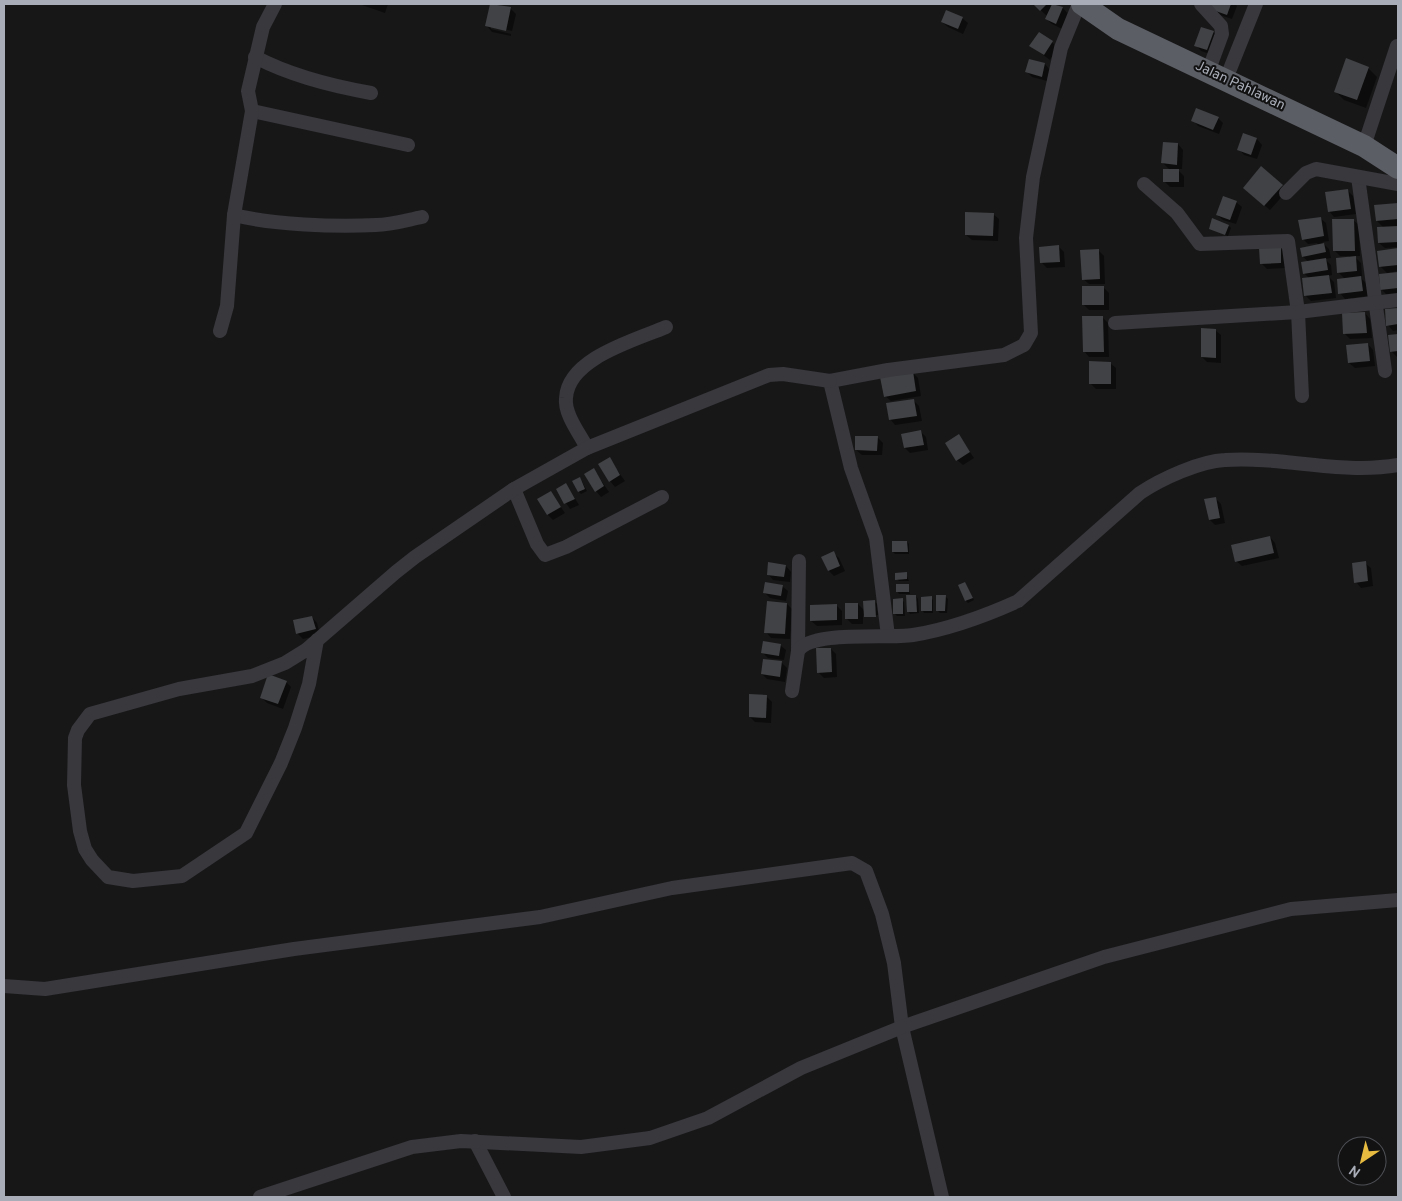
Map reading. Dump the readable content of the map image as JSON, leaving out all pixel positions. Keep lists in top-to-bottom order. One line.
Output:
{"streets":{"highway":["Jalan Pahlawan"]},"north":"bottom left"}
